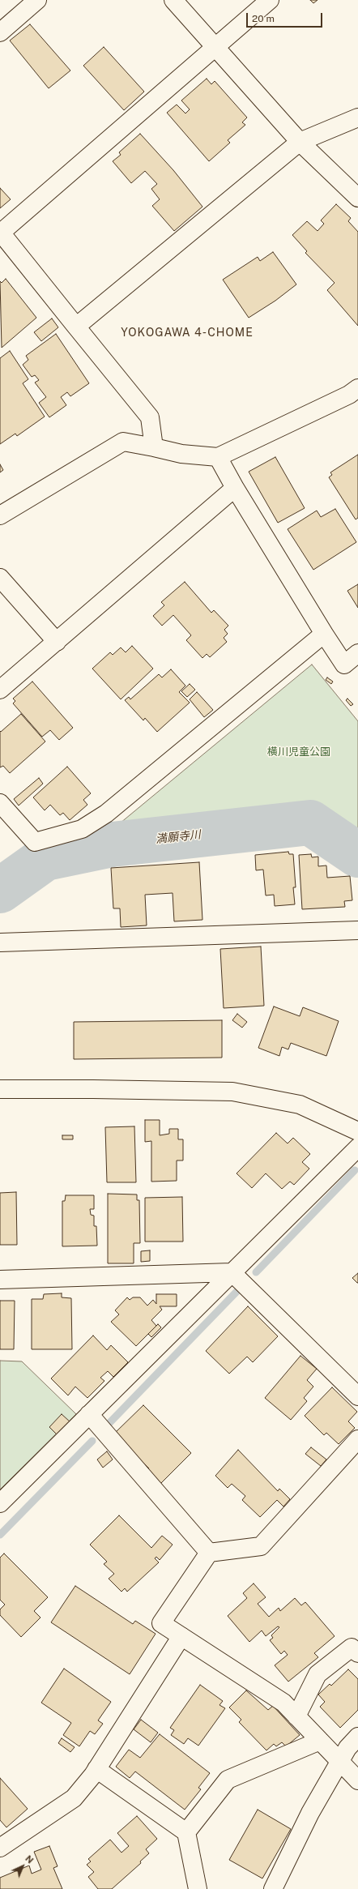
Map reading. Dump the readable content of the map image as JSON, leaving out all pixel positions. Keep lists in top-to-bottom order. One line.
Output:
{"districts":["YOKOGAWA 4-CHOME"],"water":["満願寺川"],"parks":["横川児童公園"],"scale_bar":"20 m","north":"top right"}
